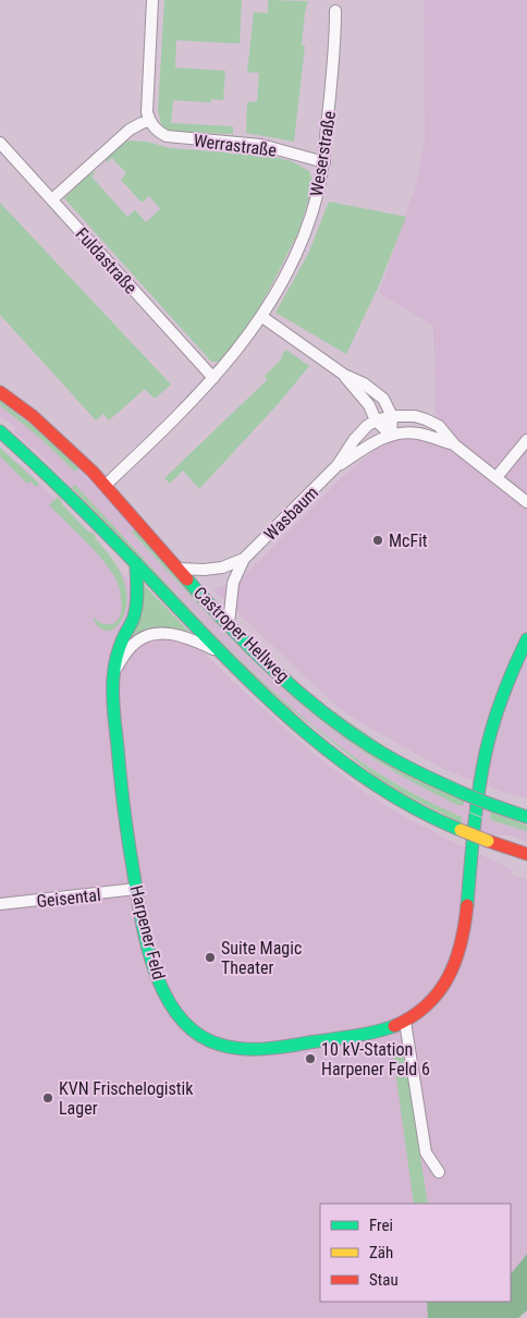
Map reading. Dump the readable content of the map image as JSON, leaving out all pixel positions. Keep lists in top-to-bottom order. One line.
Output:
{"streets":{"main road":["Castroper Hellweg","Harpener Feld"],"street":["Werrastraße","Weserstraße","Fuldastraße","Wasbaum","Geisental"]},"crossings":[["Werrastraße","Weserstraße"],["Weserstraße","Fuldastraße"],["Weserstraße","Castroper Hellweg"],["Wasbaum","Castroper Hellweg"],["Castroper Hellweg","Harpener Feld"],["Geisental","Harpener Feld"]],"places":["McFit","Suite Magic Theater","10 kV-Station Harpener Feld 6","KVN Frischelogistik Lager"],"legend":["Frei","Zäh","Stau"]}
